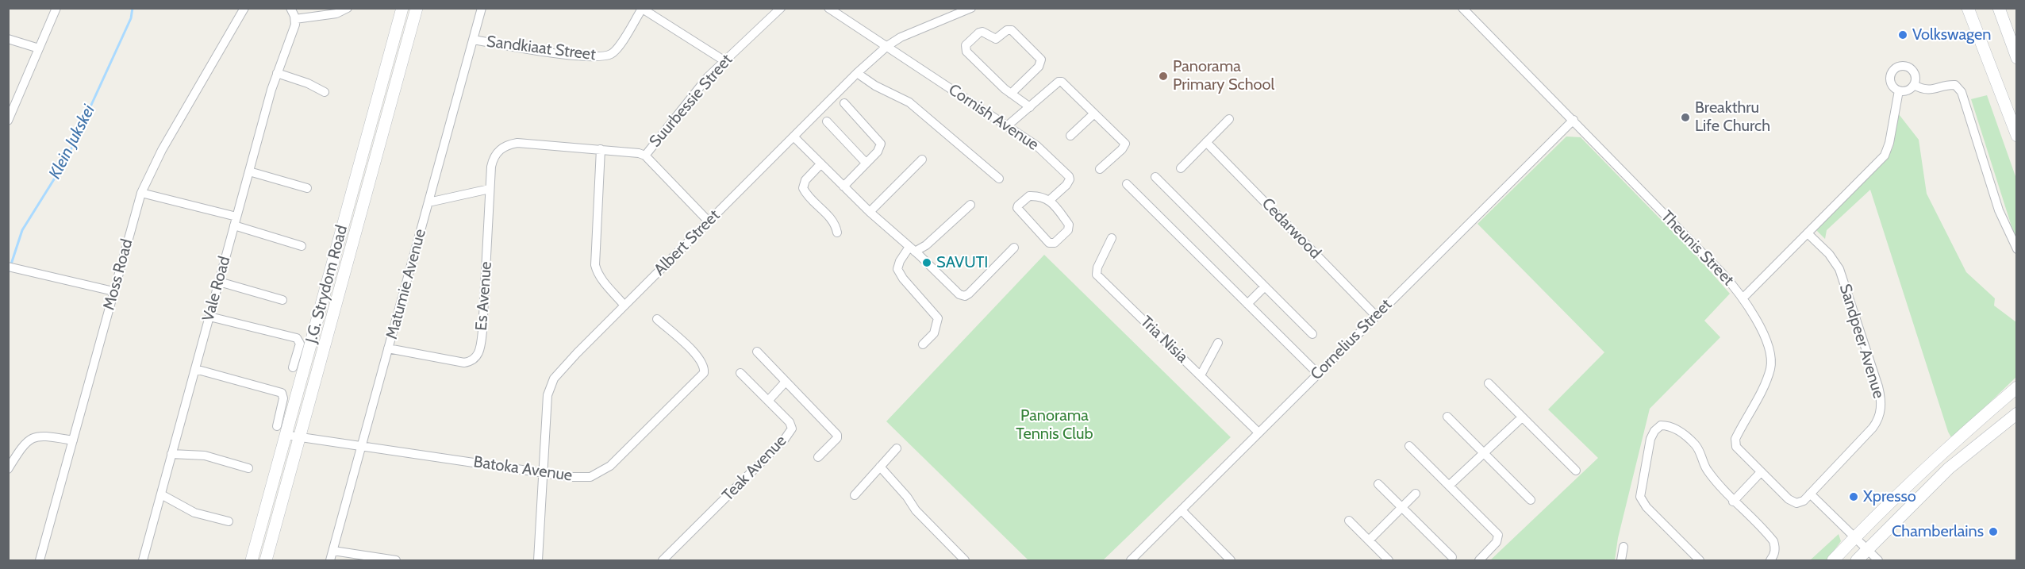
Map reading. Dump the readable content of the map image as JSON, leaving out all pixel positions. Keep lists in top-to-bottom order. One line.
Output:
{"streets":{"street":["Sandkiaat Street","Suurbessie Street","Cornish Avenue","Cedarwood","Albert Street","Theunis Street","Moss Road","J.G. Strydom Road","Matumie Avenue","Vale Road","Es Avenue","Tria Nisia","Cornelius Street","Sandpeer Avenue","Teak Avenue","Batoka Avenue"]},"crossings":[["Sandkiaat Street","Matumie Avenue"],["Cornish Avenue","Albert Street"],["Cedarwood","Cornelius Street"],["Albert Street","Batoka Avenue"],["Theunis Street","Cornelius Street"],["Theunis Street","Sandpeer Avenue"],["J.G. Strydom Road","Batoka Avenue"],["Matumie Avenue","Es Avenue"],["Matumie Avenue","Batoka Avenue"],["Tria Nisia","Cornelius Street"]],"water":["Klein Jukskei"],"parks":["Panorama Tennis Club"],"places":["Volkswagen","Panorama Primary School","Breakthru Life Church","SAVUTI","Xpresso","Chamberlains"]}
